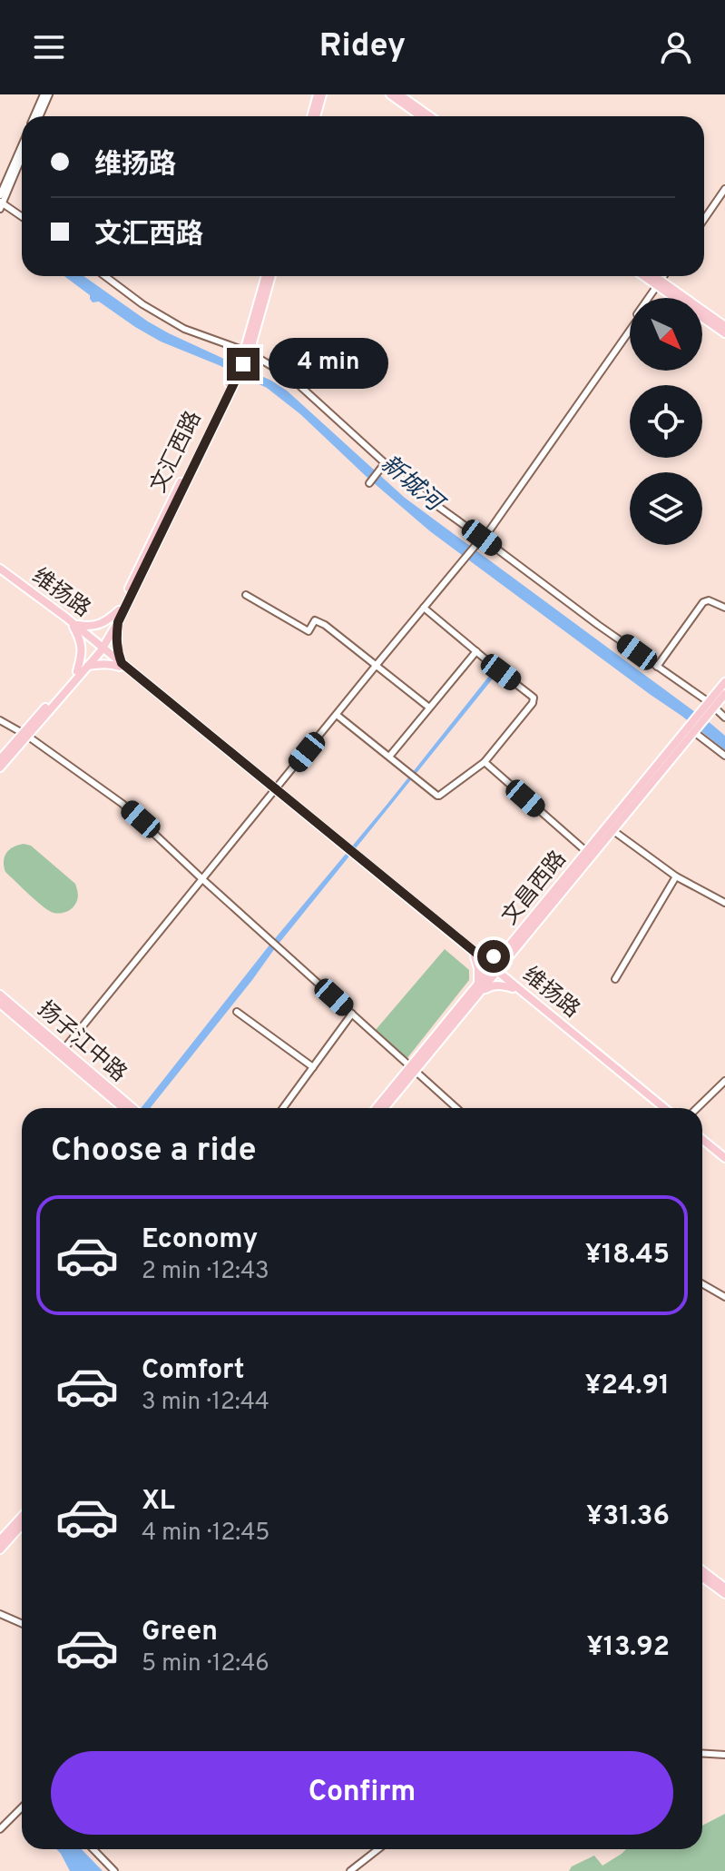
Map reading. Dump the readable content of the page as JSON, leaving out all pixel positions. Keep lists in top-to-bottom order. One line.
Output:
{"streets":{"main road":["文汇西路","维扬路","文昌西路","扬子江中路"]},"crossings":[["文汇西路","维扬路"],["维扬路","文昌西路"]],"water":["新城河"],"north":"bottom right","page":{"header":"Ridey","banner":["维扬路","文汇西路"],"bubble":"4 min","heading":"Choose a ride","list":[{"name":"Economy","note":"2 min · 12:43","value":"¥18.45"},{"name":"Comfort","note":"3 min · 12:44","value":"¥24.91"},{"name":"XL","note":"4 min · 12:45","value":"¥31.36"},{"name":"Green","note":"5 min · 12:46","value":"¥13.92"}],"buttons":"Confirm"}}
